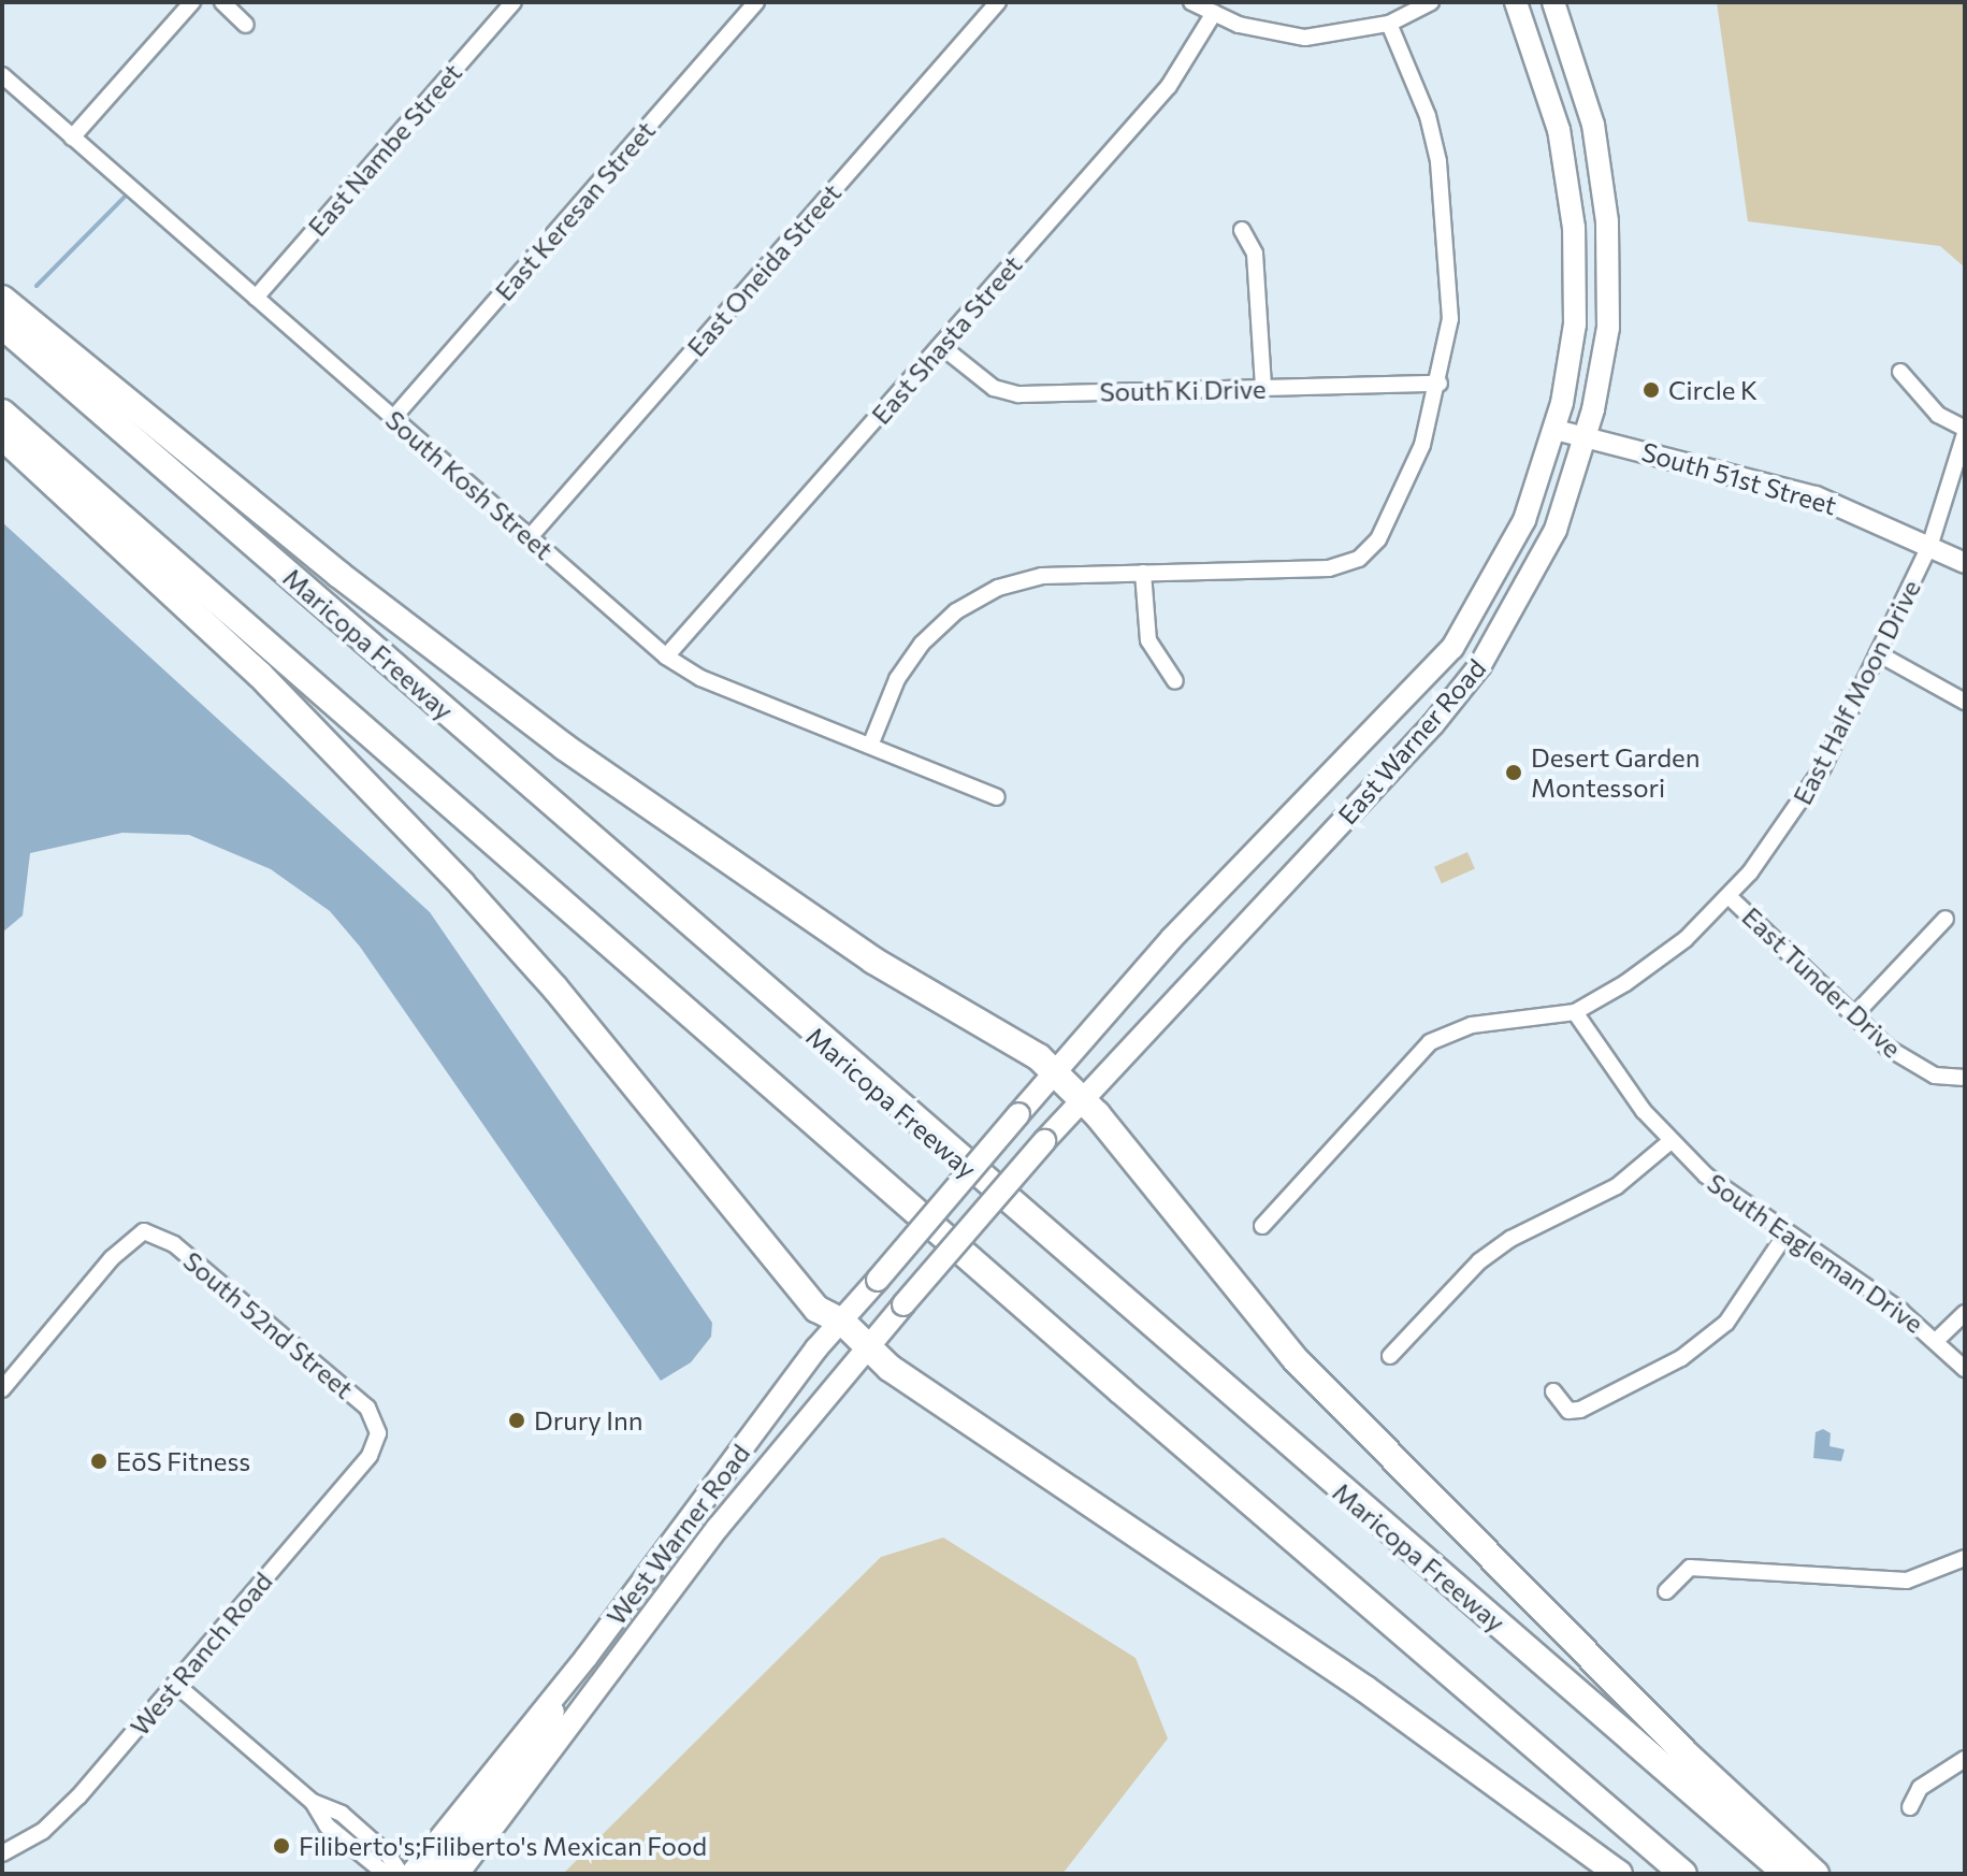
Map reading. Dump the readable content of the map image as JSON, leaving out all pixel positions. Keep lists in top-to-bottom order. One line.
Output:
{"streets":{"highway":["Maricopa Freeway"],"main road":["East Warner Road","West Warner Road"],"street":["East Nambe Street","East Keresan Street","East Oneida Street","East Shasta Street","South Ki Drive","South 51st Street","South Kosh Street","East Half Moon Drive","East Tunder Drive","South Eagleman Drive","South 52nd Street","West Ranch Road"]},"crossings":[["East Nambe Street","South Kosh Street"],["East Keresan Street","South Kosh Street"],["East Oneida Street","South Kosh Street"],["East Shasta Street","South Ki Drive"],["East Shasta Street","South Kosh Street"],["South 51st Street","East Half Moon Drive"],["South 51st Street","East Warner Road"],["East Half Moon Drive","East Tunder Drive"],["East Half Moon Drive","South Eagleman Drive"],["East Warner Road","West Warner Road"],["South 52nd Street","West Ranch Road"]],"places":["Circle K","Desert Garden Montessori","Drury Inn","EōS Fitness","Filiberto's;Filiberto's Mexican Food"]}
